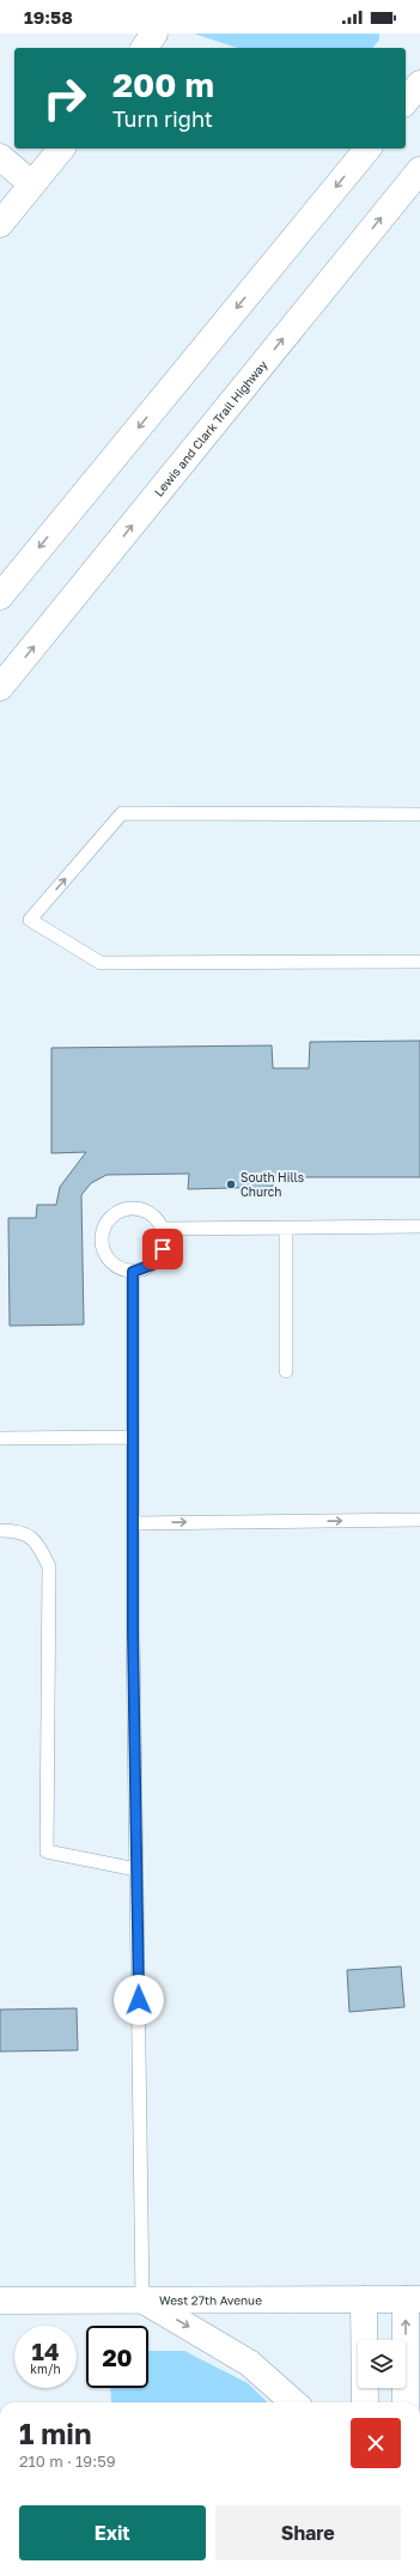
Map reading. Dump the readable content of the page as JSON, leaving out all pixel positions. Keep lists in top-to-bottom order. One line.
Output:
{"streets":{"main road":["Lewis and Clark Trail Highway","West 27th Avenue"]},"places":["South Hills Church"],"page":{"status":"19:58","turn":["200 m","Turn right"],"speed":"14 km/h","limit":"20","heading":["1 min","210 m · 19:59"],"buttons":["Exit","Share"]}}
